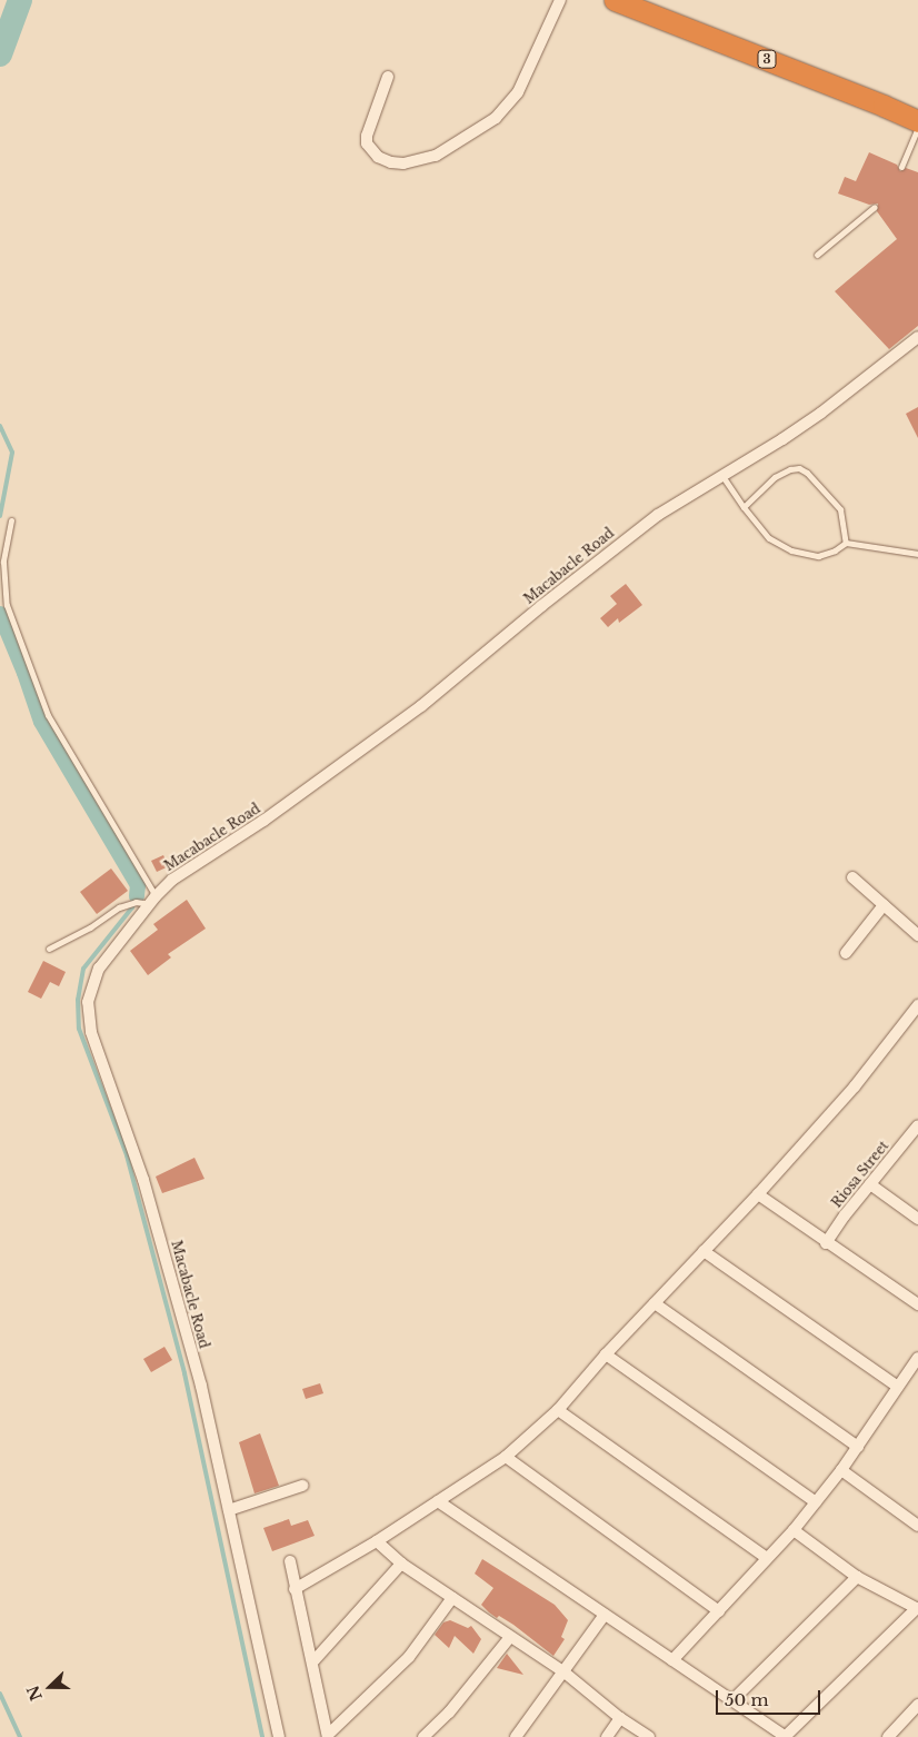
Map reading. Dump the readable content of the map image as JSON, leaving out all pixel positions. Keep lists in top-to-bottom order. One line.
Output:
{"streets":{"highway":["3"],"street":["Macabacle Road","Riosa Street"]},"scale_bar":"50 m","north":"left"}
